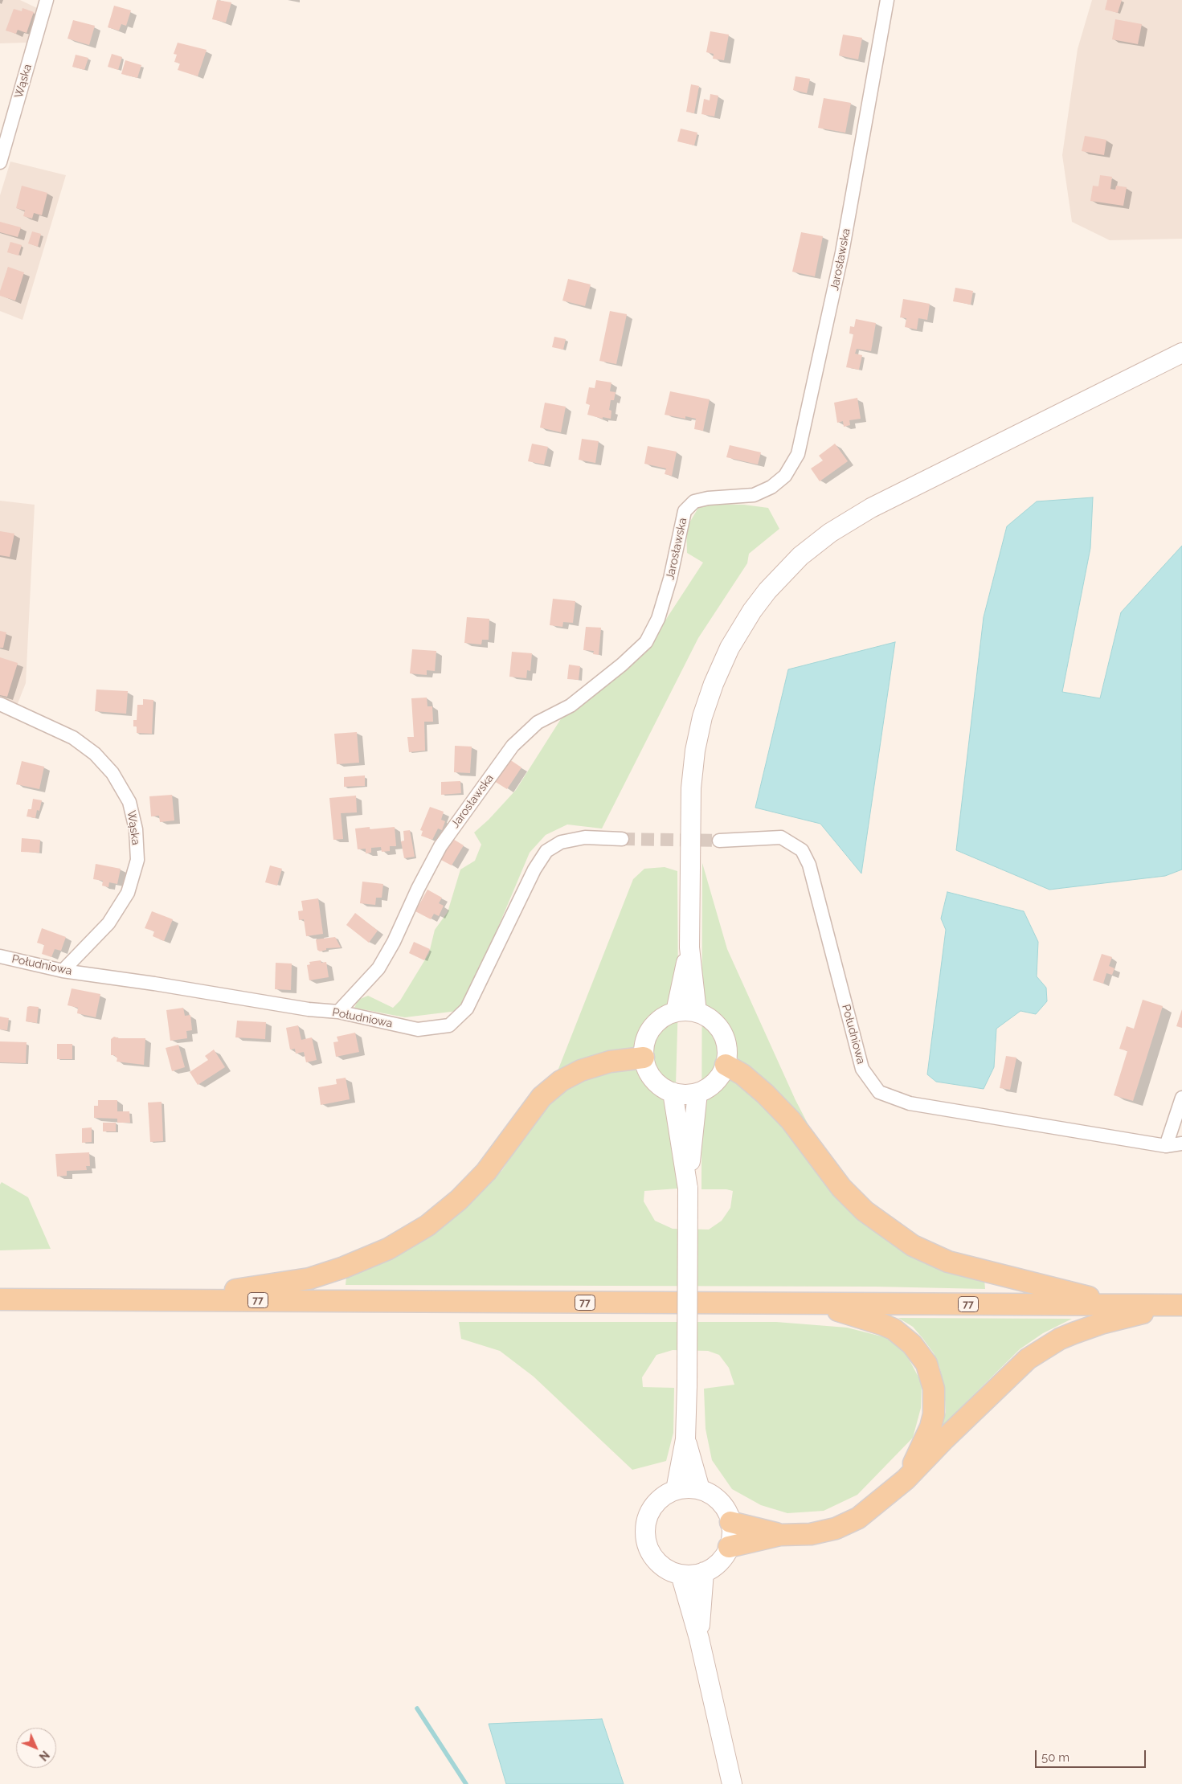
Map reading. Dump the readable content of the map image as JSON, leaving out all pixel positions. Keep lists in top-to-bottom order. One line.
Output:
{"streets":{"main road":["77"],"street":["Wąska","Jarosławska","Południowa"]},"crossings":[["Wąska","Południowa"],["Jarosławska","Południowa"]],"scale_bar":"50 m","north":"bottom right"}
